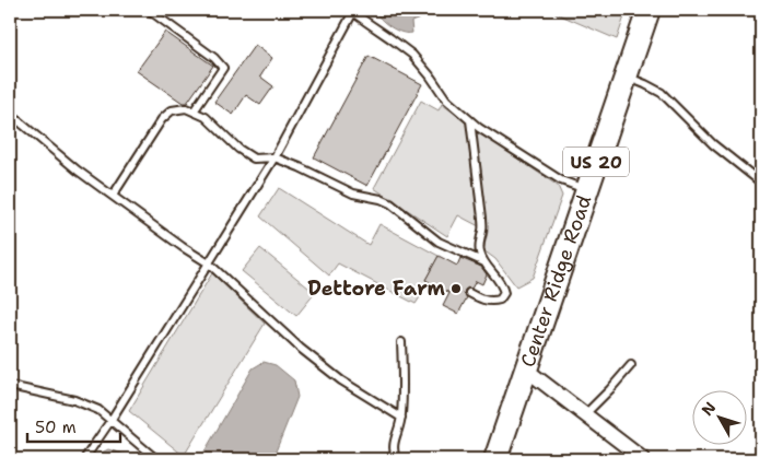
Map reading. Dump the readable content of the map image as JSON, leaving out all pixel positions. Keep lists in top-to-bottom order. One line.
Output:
{"streets":{"main road":["US 20","Center Ridge Road"]},"places":["Dettore Farm"],"scale_bar":"50 m","north":"top left"}
